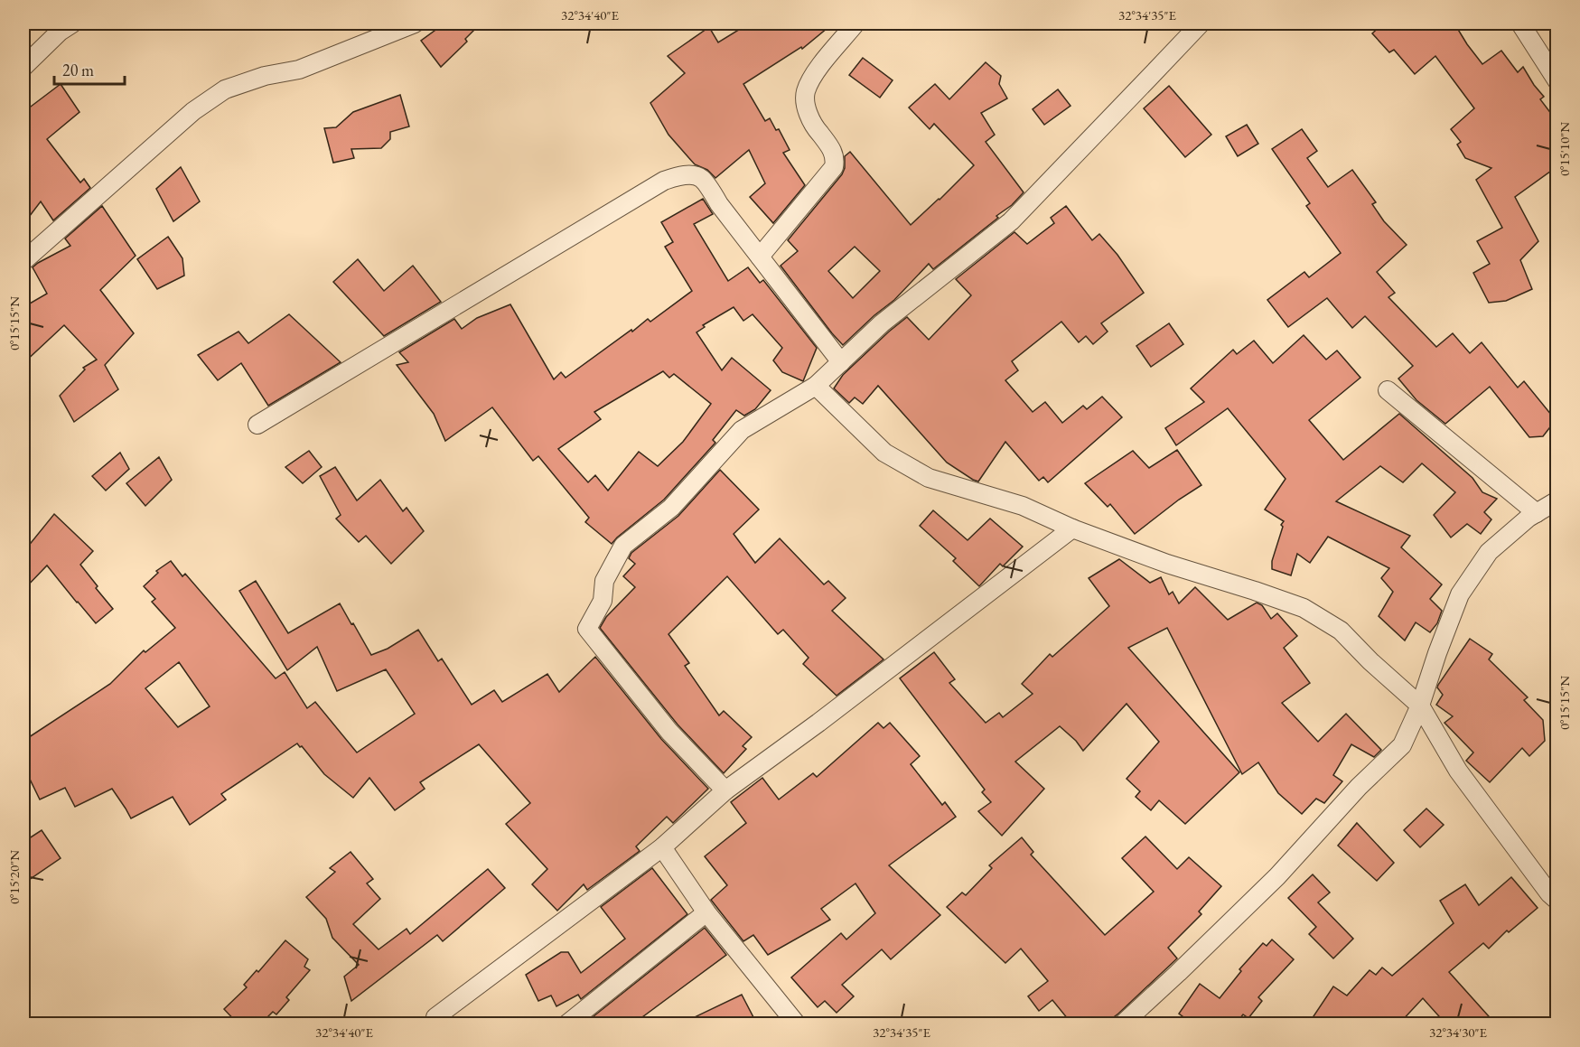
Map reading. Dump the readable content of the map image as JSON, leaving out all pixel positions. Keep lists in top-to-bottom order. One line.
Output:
{"scale_bar":"20 m","coordinates":["32°34'40\"E","32°34'35\"E","0°15'10\"N","0°15'15\"N","0°15'20\"N","32°34'30\"E"]}
